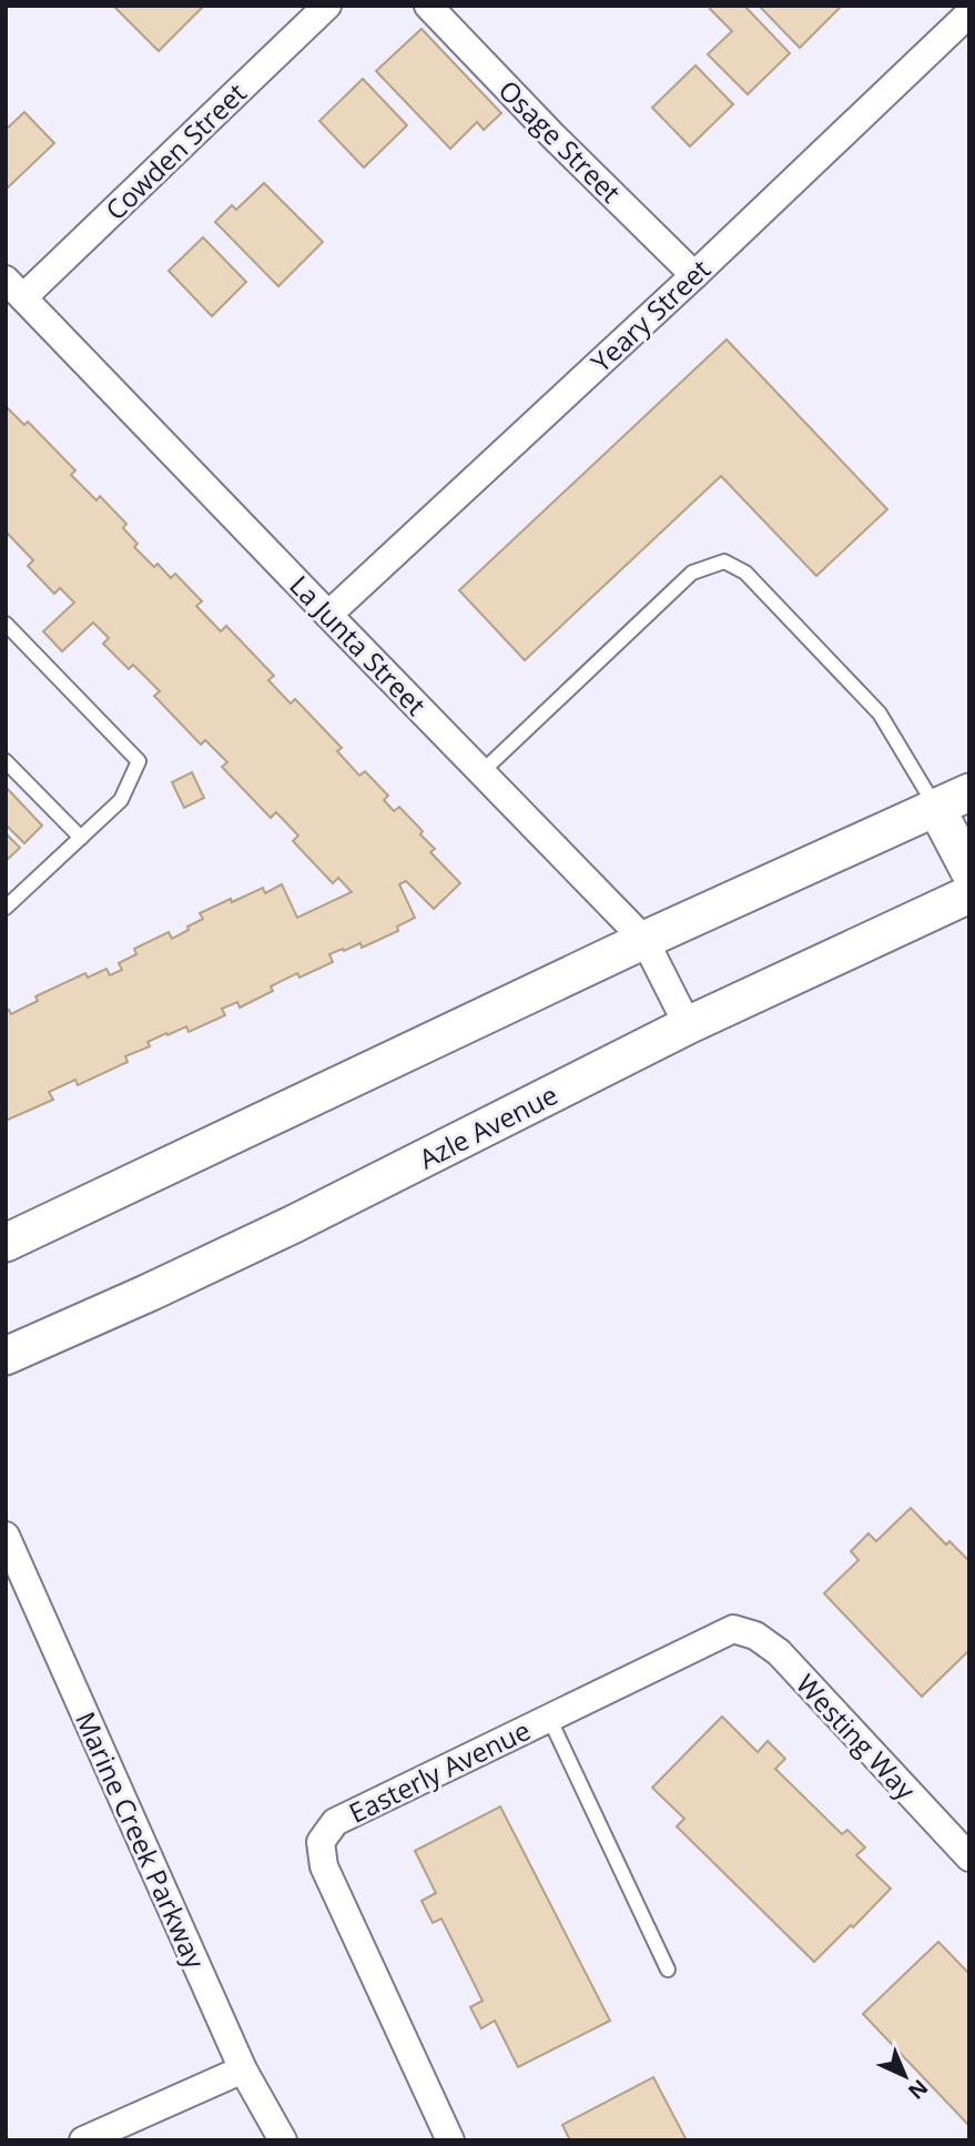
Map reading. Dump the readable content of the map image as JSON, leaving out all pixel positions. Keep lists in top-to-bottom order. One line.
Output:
{"streets":{"main road":["Azle Avenue"],"street":["Osage Street","Cowden Street","Yeary Street","La Junta Street","Westing Way","Easterly Avenue","Marine Creek Parkway"]},"crossings":[["Osage Street","Yeary Street"],["Cowden Street","La Junta Street"],["Yeary Street","La Junta Street"],["La Junta Street","Azle Avenue"],["Westing Way","Easterly Avenue"]],"north":"bottom right"}
